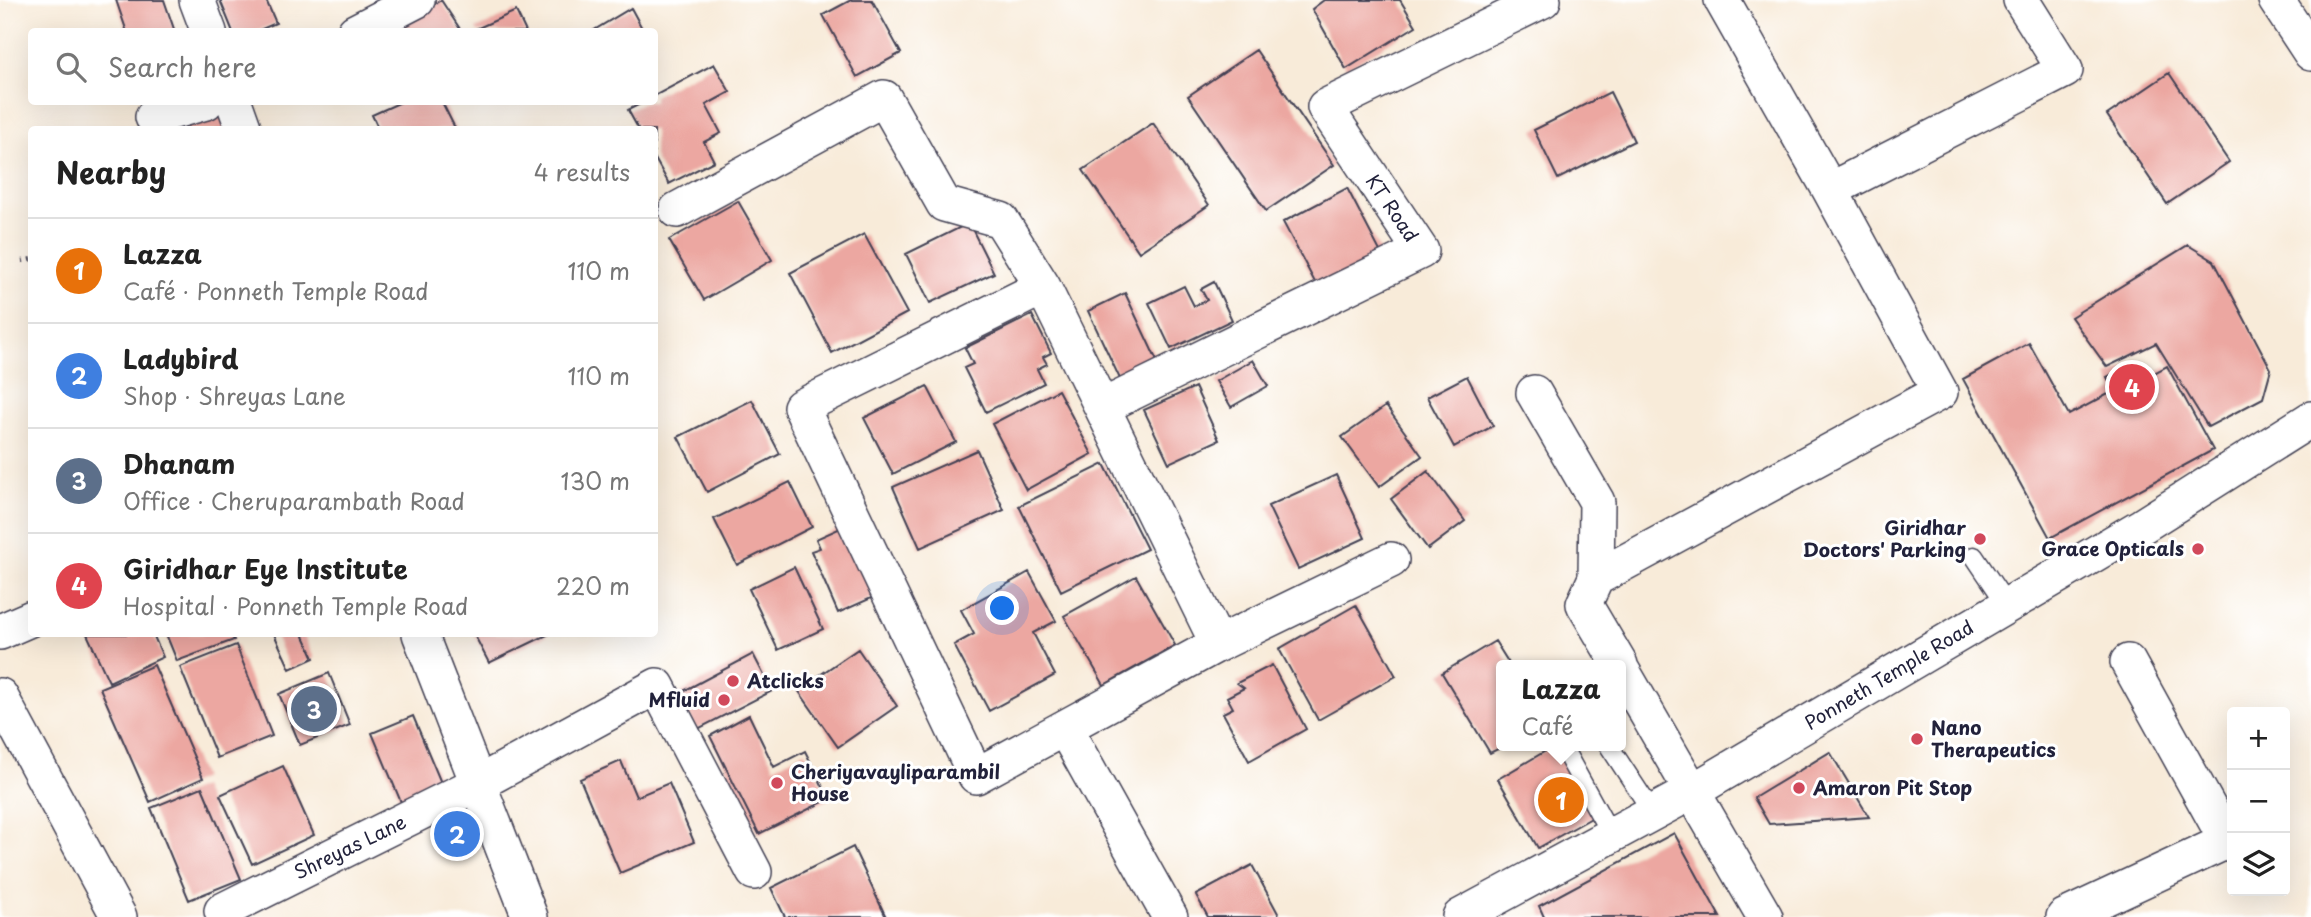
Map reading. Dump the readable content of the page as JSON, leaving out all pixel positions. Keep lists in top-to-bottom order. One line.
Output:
{"streets":{"street":["KT Road","Ponneth Temple Road","Shreyas Lane"]},"places":["Giridhar Doctors' Parking","Grace Opticals","Atclicks","Mfluid","Nano Therapeutics","Cheriyavayliparambil House","Amaron Pit Stop"],"page":{"search":"Search here","heading":["Nearby","4 results"],"list":[{"mark":"1","name":"Lazza","note":"Café · Ponneth Temple Road","value":"110 m"},{"mark":"2","name":"Ladybird","note":"Shop · Shreyas Lane","value":"110 m"},{"mark":"3","name":"Dhanam","note":"Office · Cheruparambath Road","value":"130 m"},{"mark":"4","name":"Giridhar Eye Institute","note":"Hospital · Ponneth Temple Road","value":"220 m"}],"pins":["4","3","1","2"],"popup":["Lazza","Café"],"map_buttons":["+","−"]}}
